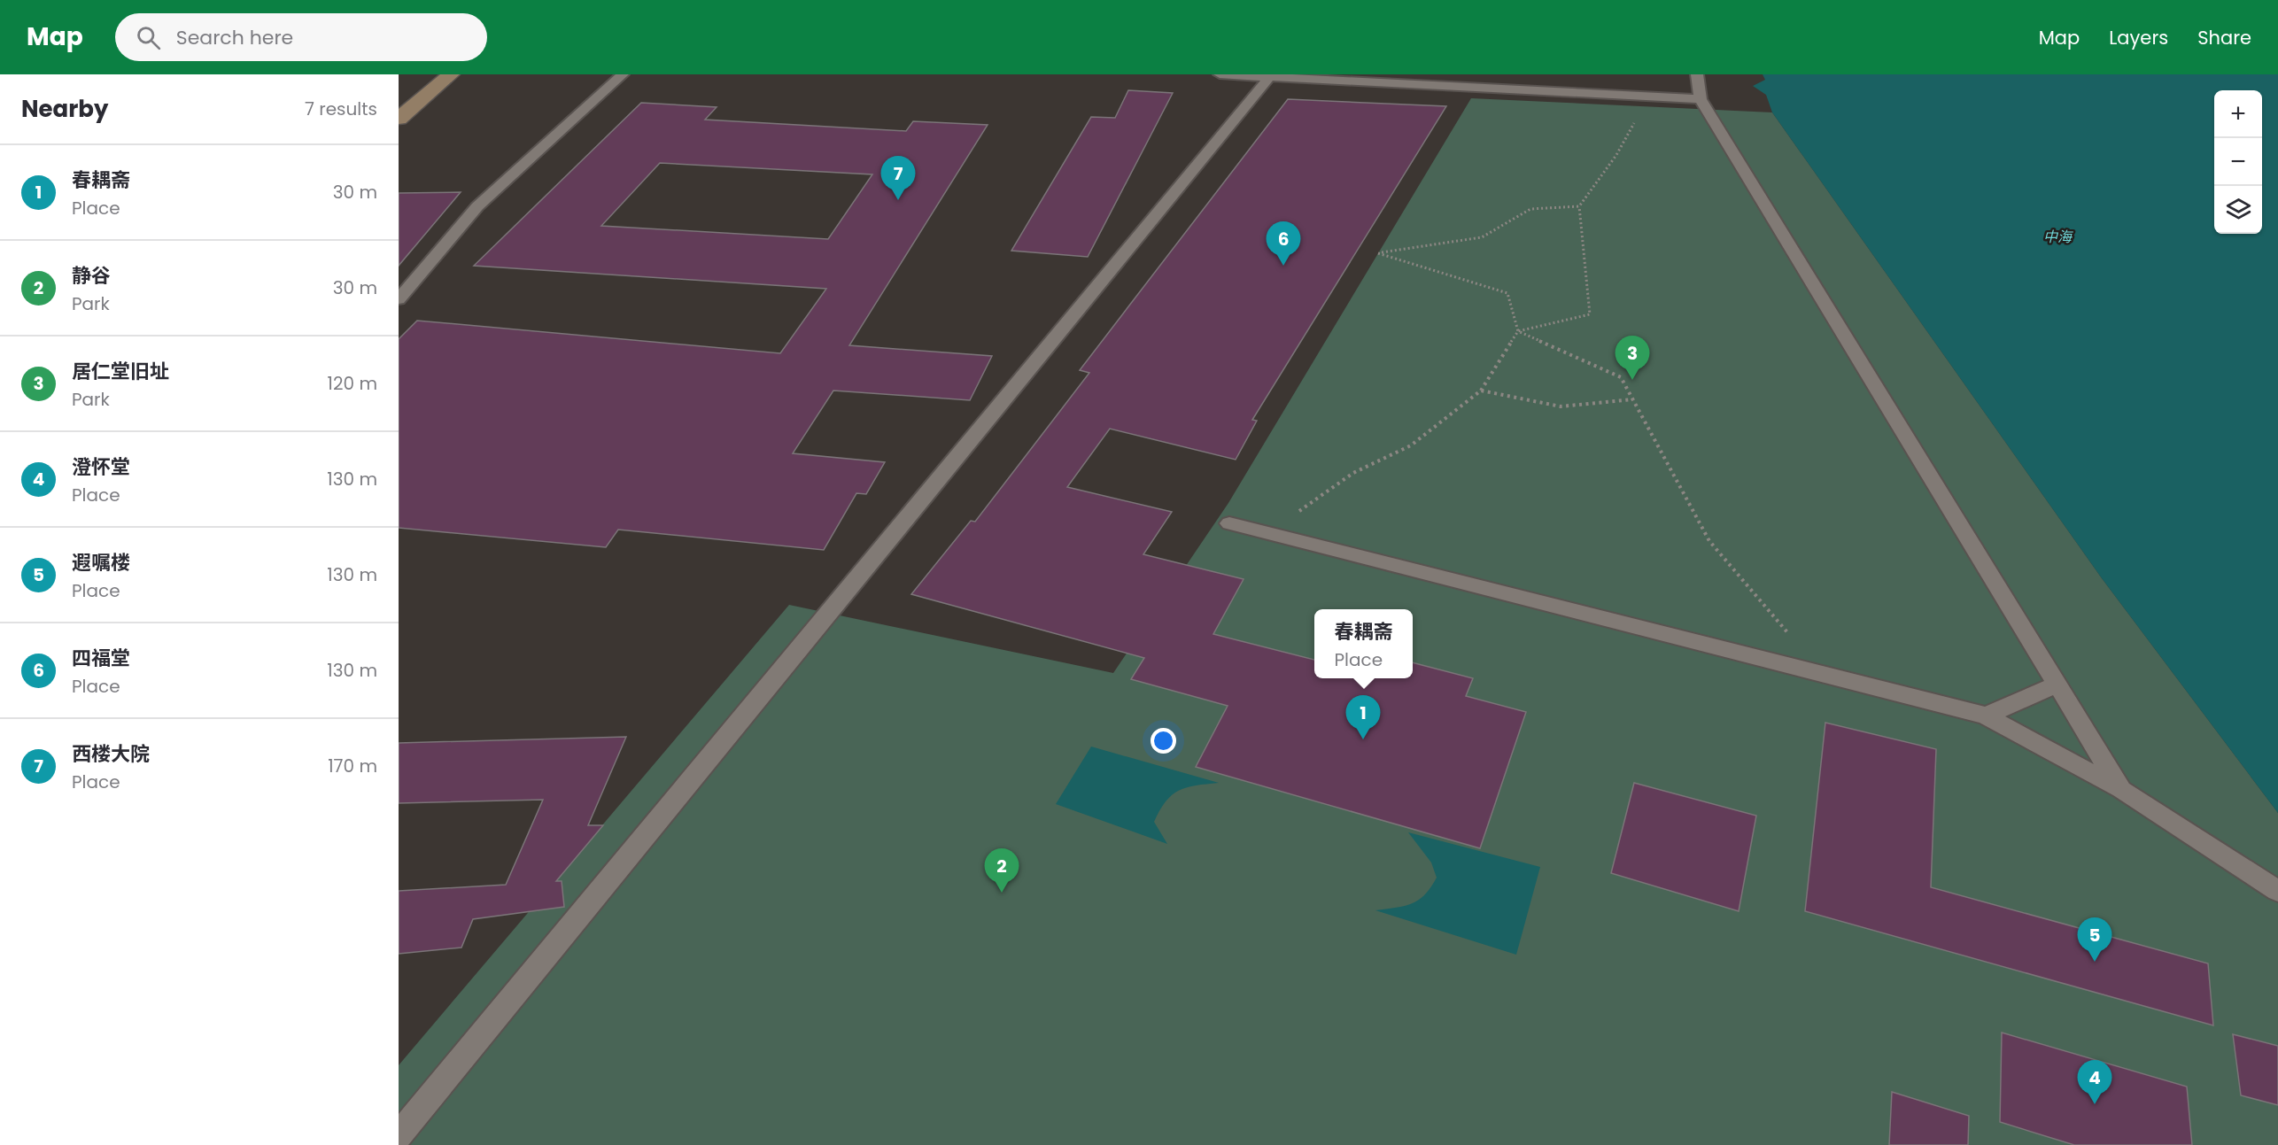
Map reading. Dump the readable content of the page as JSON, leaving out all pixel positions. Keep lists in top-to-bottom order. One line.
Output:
{"water":["中海"],"page":{"header":"Map","search":"Search here","nav":["Map","Layers","Share"],"heading":["Nearby","7 results"],"map_buttons":["+","−"],"list":[{"mark":"1","name":"春耦斋","note":"Place","value":"30 m"},{"mark":"2","name":"静谷","note":"Park","value":"30 m"},{"mark":"3","name":"居仁堂旧址","note":"Park","value":"120 m"},{"mark":"4","name":"澄怀堂","note":"Place","value":"130 m"},{"mark":"5","name":"遐嘱楼","note":"Place","value":"130 m"},{"mark":"6","name":"四福堂","note":"Place","value":"130 m"},{"mark":"7","name":"西楼大院","note":"Place","value":"170 m"}],"pins":["7","6","3","1","2","5","4"],"popup":["春耦斋","Place"]}}
